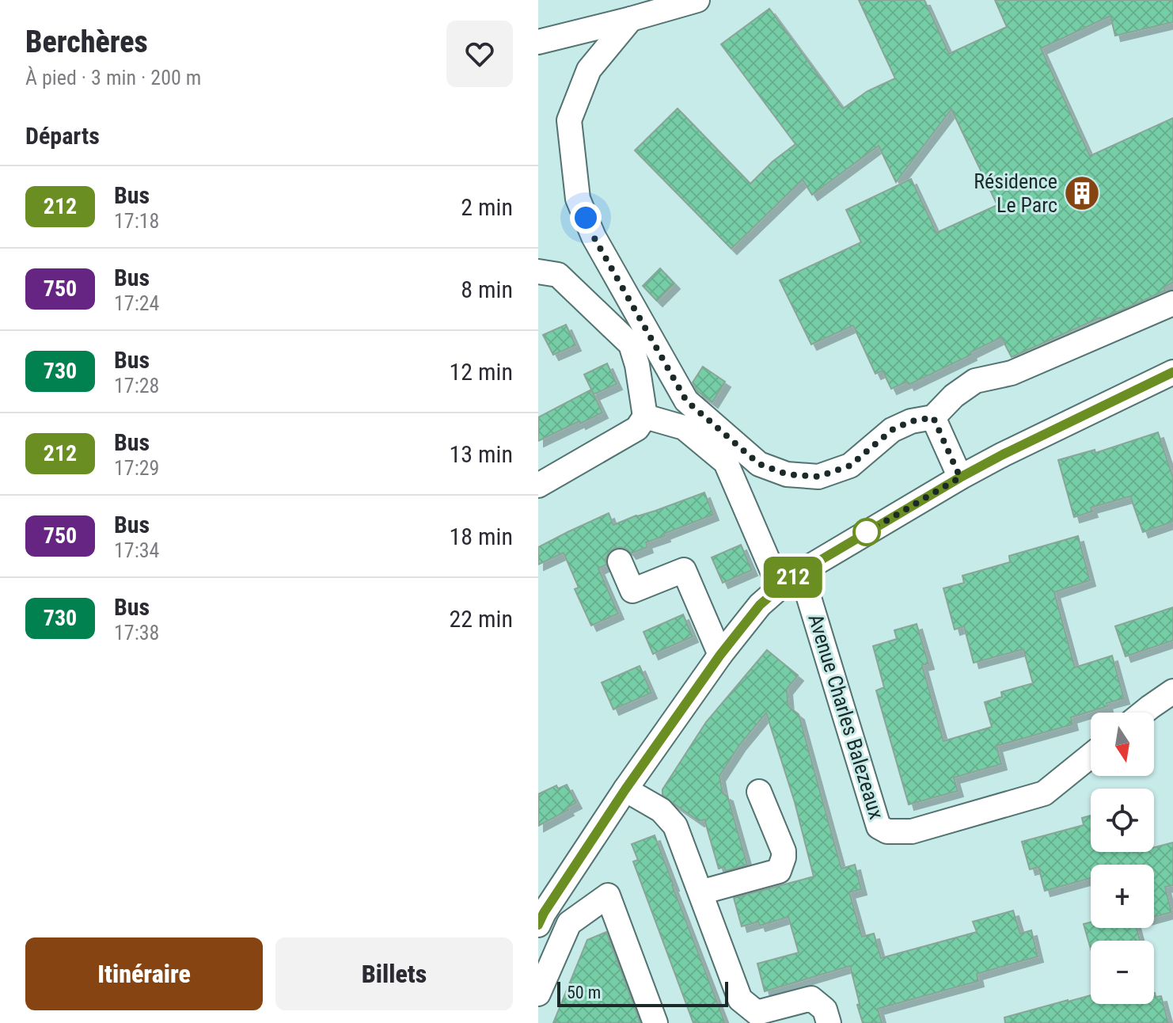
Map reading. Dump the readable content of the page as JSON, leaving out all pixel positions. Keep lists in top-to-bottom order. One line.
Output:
{"streets":{"street":["Avenue Charles Balezeaux"]},"places":{"building":["Résidence Le Parc"]},"lines":["bus line 212"],"scale_bar":"50 m","north":"bottom","page":{"heading":[["Berchères","À pied · 3 min · 200 m"],"Départs"],"on_map":"212","list":[{"mark":"212","name":"Bus","note":"17:18","value":"2 min"},{"mark":"750","name":"Bus","note":"17:24","value":"8 min"},{"mark":"730","name":"Bus","note":"17:28","value":"12 min"},{"mark":"212","name":"Bus","note":"17:29","value":"13 min"},{"mark":"750","name":"Bus","note":"17:34","value":"18 min"},{"mark":"730","name":"Bus","note":"17:38","value":"22 min"}],"map_buttons":["+","−"],"buttons":["Itinéraire","Billets"],"scale":"50 m"}}
